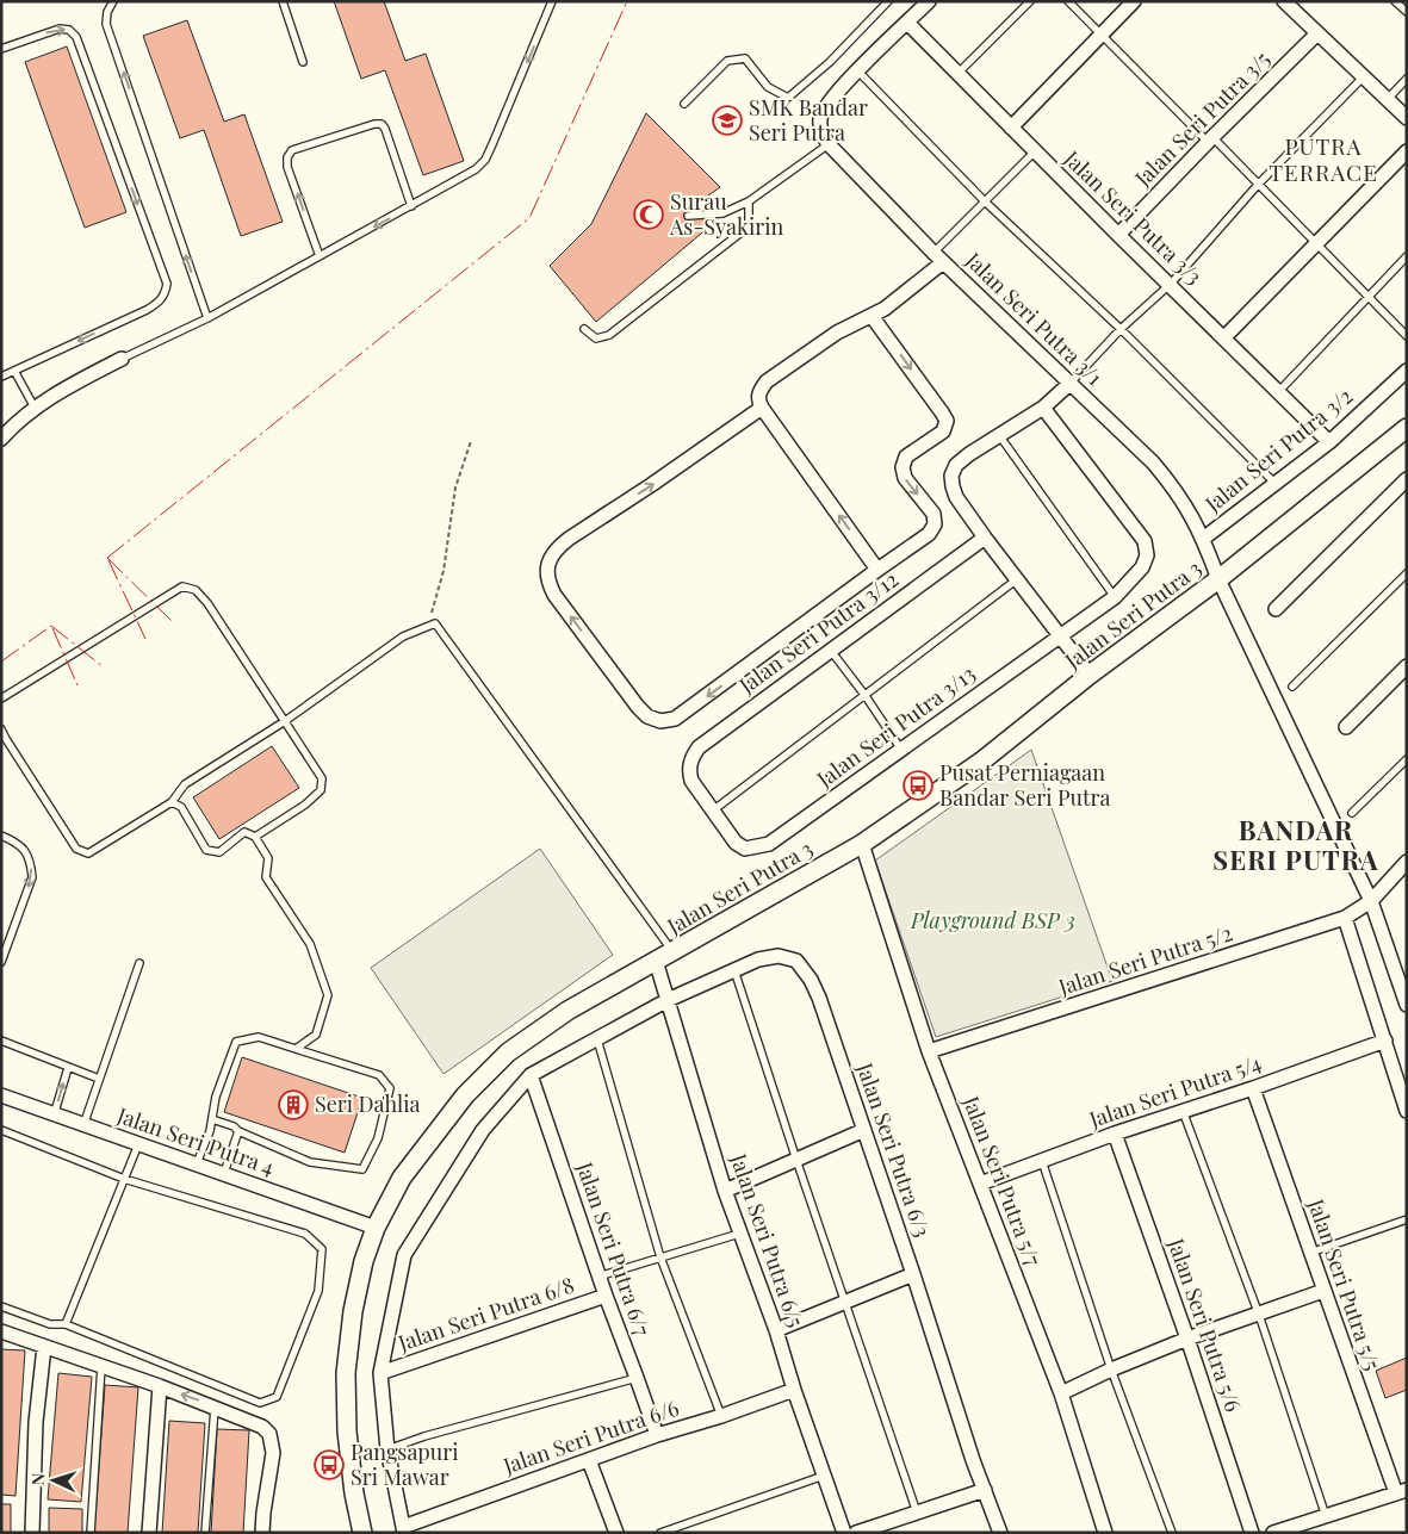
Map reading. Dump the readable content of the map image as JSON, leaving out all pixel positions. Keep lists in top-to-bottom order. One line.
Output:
{"streets":{"street":["Jalan Seri Putra 3/5","Jalan Seri Putra 3/3","Jalan Seri Putra 3/1","Jalan Seri Putra 3/2","Jalan Seri Putra 3","Jalan Seri Putra 3/12","Jalan Seri Putra 3/13","Jalan Seri Putra 5/2","Jalan Seri Putra 5/4","Jalan Seri Putra 4","Jalan Seri Putra 6/3","Jalan Seri Putra 5/7","Jalan Seri Putra 6/5","Jalan Seri Putra 6/7","Jalan Seri Putra 5/5","Jalan Seri Putra 6/8","Jalan Seri Putra 5/6","Jalan Seri Putra 6/6"]},"crossings":[["Jalan Seri Putra 3/5","Jalan Seri Putra 3/3"],["Jalan Seri Putra 3/3","Jalan Seri Putra 3/2"],["Jalan Seri Putra 3/1","Jalan Seri Putra 3/2"],["Jalan Seri Putra 3/1","Jalan Seri Putra 3"],["Jalan Seri Putra 3/1","Jalan Seri Putra 5/2"],["Jalan Seri Putra 3","Jalan Seri Putra 4"],["Jalan Seri Putra 3","Jalan Seri Putra 5/7"],["Jalan Seri Putra 3","Jalan Seri Putra 6/5"],["Jalan Seri Putra 3/12","Jalan Seri Putra 3/13"],["Jalan Seri Putra 5/2","Jalan Seri Putra 5/7"],["Jalan Seri Putra 5/4","Jalan Seri Putra 5/7"],["Jalan Seri Putra 5/4","Jalan Seri Putra 5/5"],["Jalan Seri Putra 5/4","Jalan Seri Putra 5/6"],["Jalan Seri Putra 6/3","Jalan Seri Putra 6/5"],["Jalan Seri Putra 6/3","Jalan Seri Putra 6/7"],["Jalan Seri Putra 6/5","Jalan Seri Putra 6/6"],["Jalan Seri Putra 6/7","Jalan Seri Putra 6/8"],["Jalan Seri Putra 6/7","Jalan Seri Putra 6/6"]],"districts":["PUTRA TERRACE","BANDAR SERI PUTRA"],"parks":["Playground BSP 3"],"places":{"school or university":["SMK Bandar Seri Putra"],"mosque":["Surau As-Syakirin"],"bus stop":["Pusat Perniagaan Bandar Seri Putra","Pangsapuri Sri Mawar"],"building":["Seri Dahlia"]},"north":"left"}
